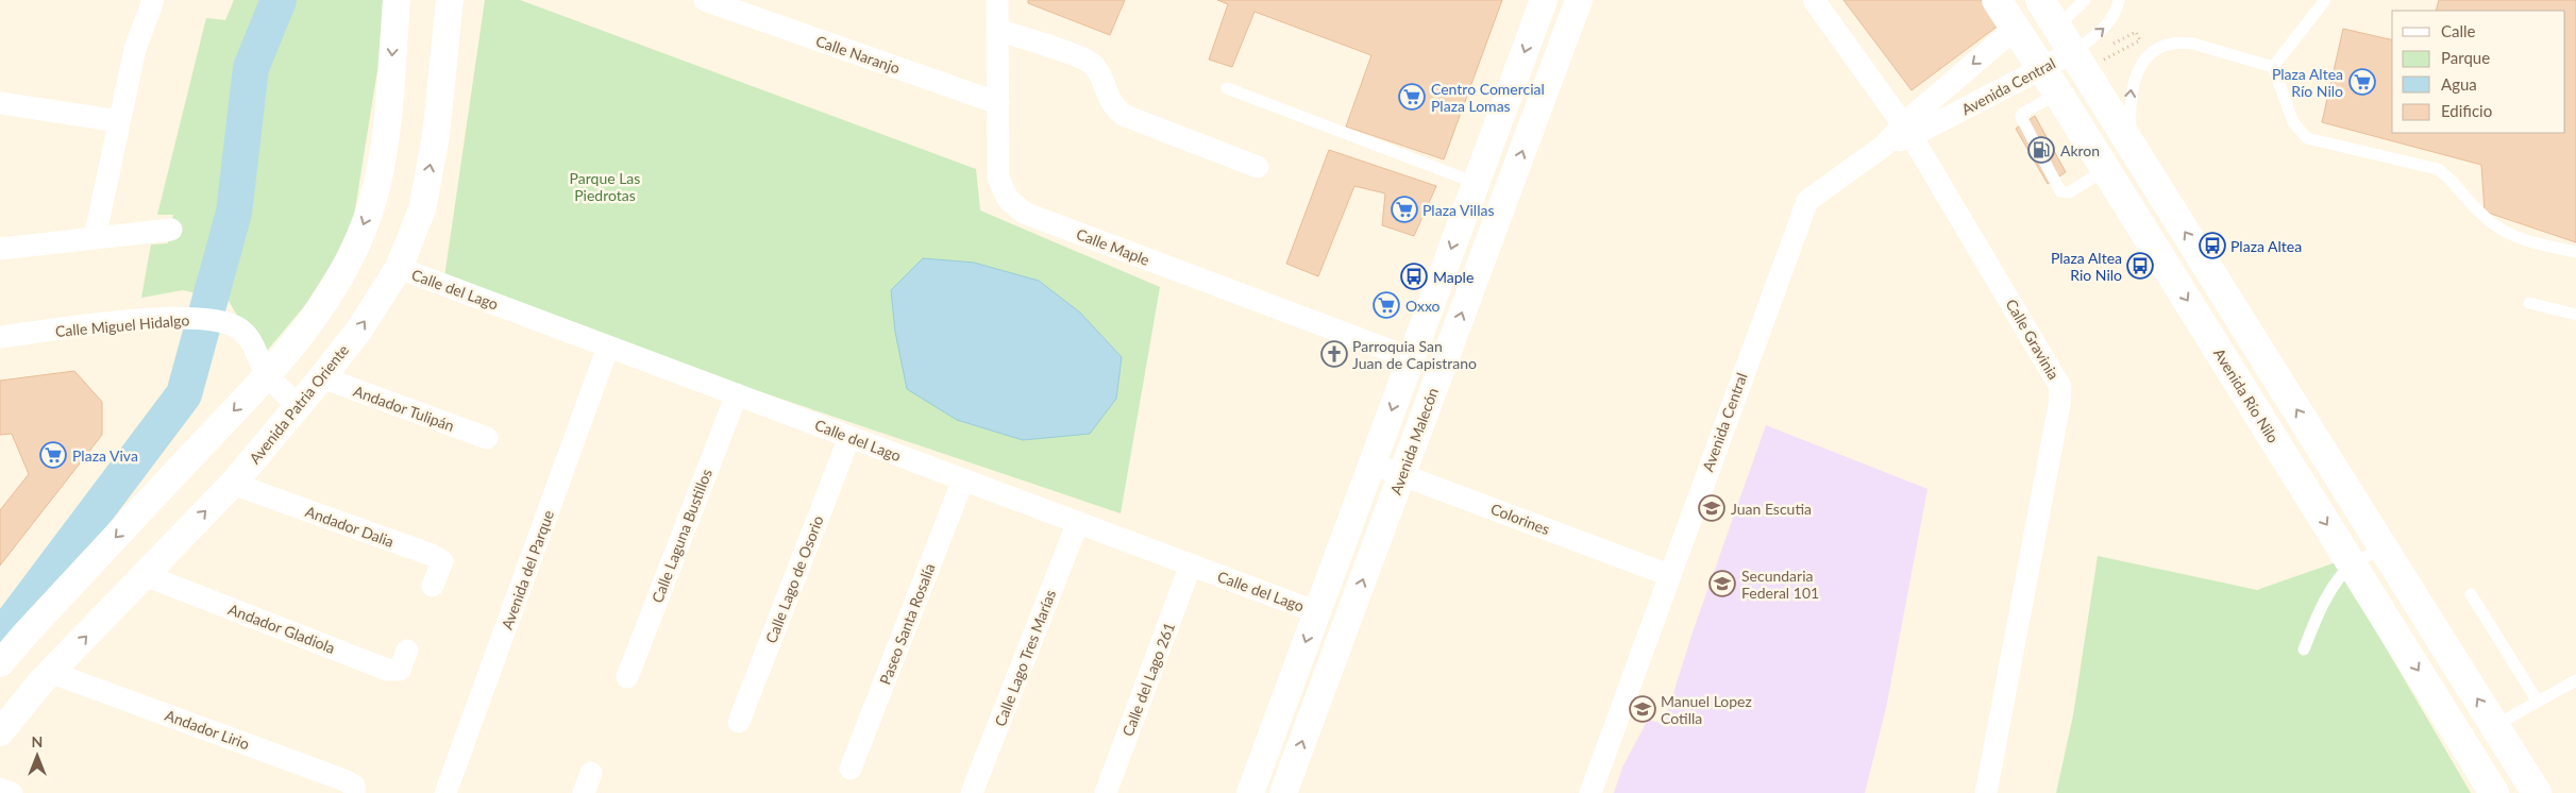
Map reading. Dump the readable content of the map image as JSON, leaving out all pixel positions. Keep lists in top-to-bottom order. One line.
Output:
{"streets":{"main road":["Avenida Río Nilo"],"street":["Calle Naranjo","Avenida Central","Calle Maple","Calle del Lago","Calle Miguel Hidalgo","Calle Gravinia","Avenida Patria Oriente","Andador Tulipán","Avenida Malecón","Colorines","Andador Dalia","Calle Laguna Bustillos","Avenida del Parque","Calle Lago de Osorio","Paseo Santa Rosalía","Andador Gladiola","Calle Lago Tres Marías","Calle del Lago 261","Andador Lirio"]},"crossings":[["Calle Naranjo","Calle Maple"],["Avenida Central","Calle Gravinia"],["Avenida Central","Avenida Río Nilo"],["Avenida Central","Colorines"],["Calle del Lago","Avenida Patria Oriente"],["Calle del Lago","Calle Laguna Bustillos"],["Calle del Lago","Avenida del Parque"],["Calle del Lago","Calle Lago de Osorio"],["Calle del Lago","Paseo Santa Rosalía"],["Calle del Lago","Calle Lago Tres Marías"],["Calle del Lago","Calle del Lago 261"],["Calle Miguel Hidalgo","Avenida Patria Oriente"],["Avenida Patria Oriente","Andador Tulipán"],["Avenida Patria Oriente","Andador Dalia"],["Avenida Patria Oriente","Andador Gladiola"],["Avenida Patria Oriente","Andador Lirio"],["Avenida Malecón","Colorines"]],"parks":["Parque Las Piedrotas"],"places":{"supermarket":["Plaza Altea Río Nilo","Centro Comercial Plaza Lomas","Plaza Villas","Oxxo","Plaza Viva"],"fuel station":["Akron"],"bus stop":["Plaza Altea","Plaza Altea Rio Nilo","Maple"],"church":["Parroquia San Juan de Capistrano"],"school or university":["Juan Escutia","Secundaria Federal 101","Manuel Lopez Cotilla"]},"legend":["Calle","Parque","Agua","Edificio"],"north":"top"}
